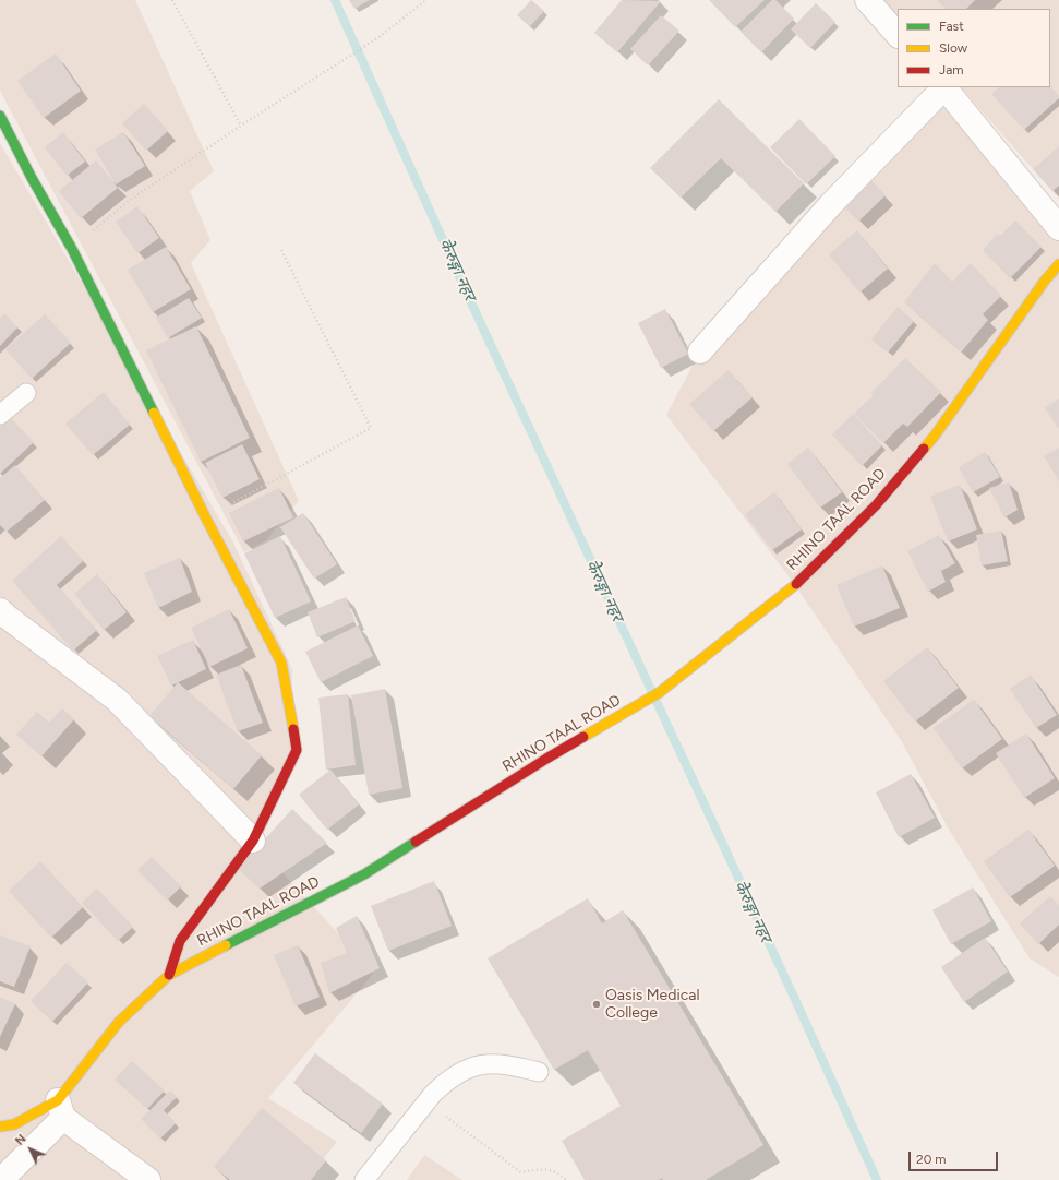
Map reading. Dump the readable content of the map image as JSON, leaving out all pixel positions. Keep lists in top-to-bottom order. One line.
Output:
{"streets":{"street":["RHINO TAAL ROAD"]},"water":["केेरुङ्गा नहर"],"places":["Oasis Medical College"],"legend":["Fast","Slow","Jam"],"scale_bar":"20 m","north":"top left"}
